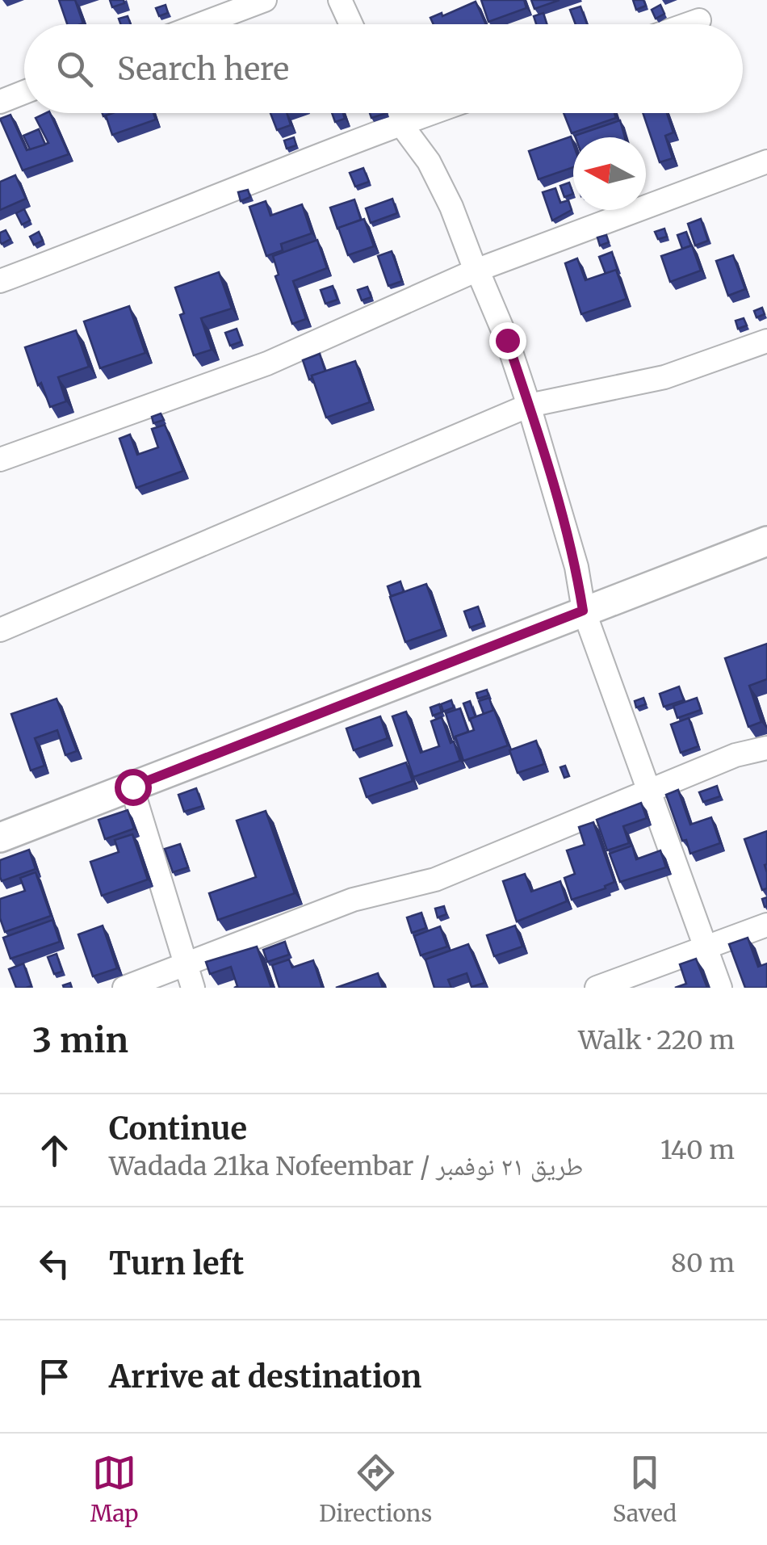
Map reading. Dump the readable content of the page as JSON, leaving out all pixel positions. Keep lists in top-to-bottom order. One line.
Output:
{"north":"left","page":{"search":"Search here","heading":["3 min","Walk · 220 m"],"list":[["Continue","Wadada 21ka Nofeembar / طريق ٢١ نوفمبر","140 m"],["Turn left","80 m"],"Arrive at destination"],"nav":["Map","Directions","Saved"]}}
